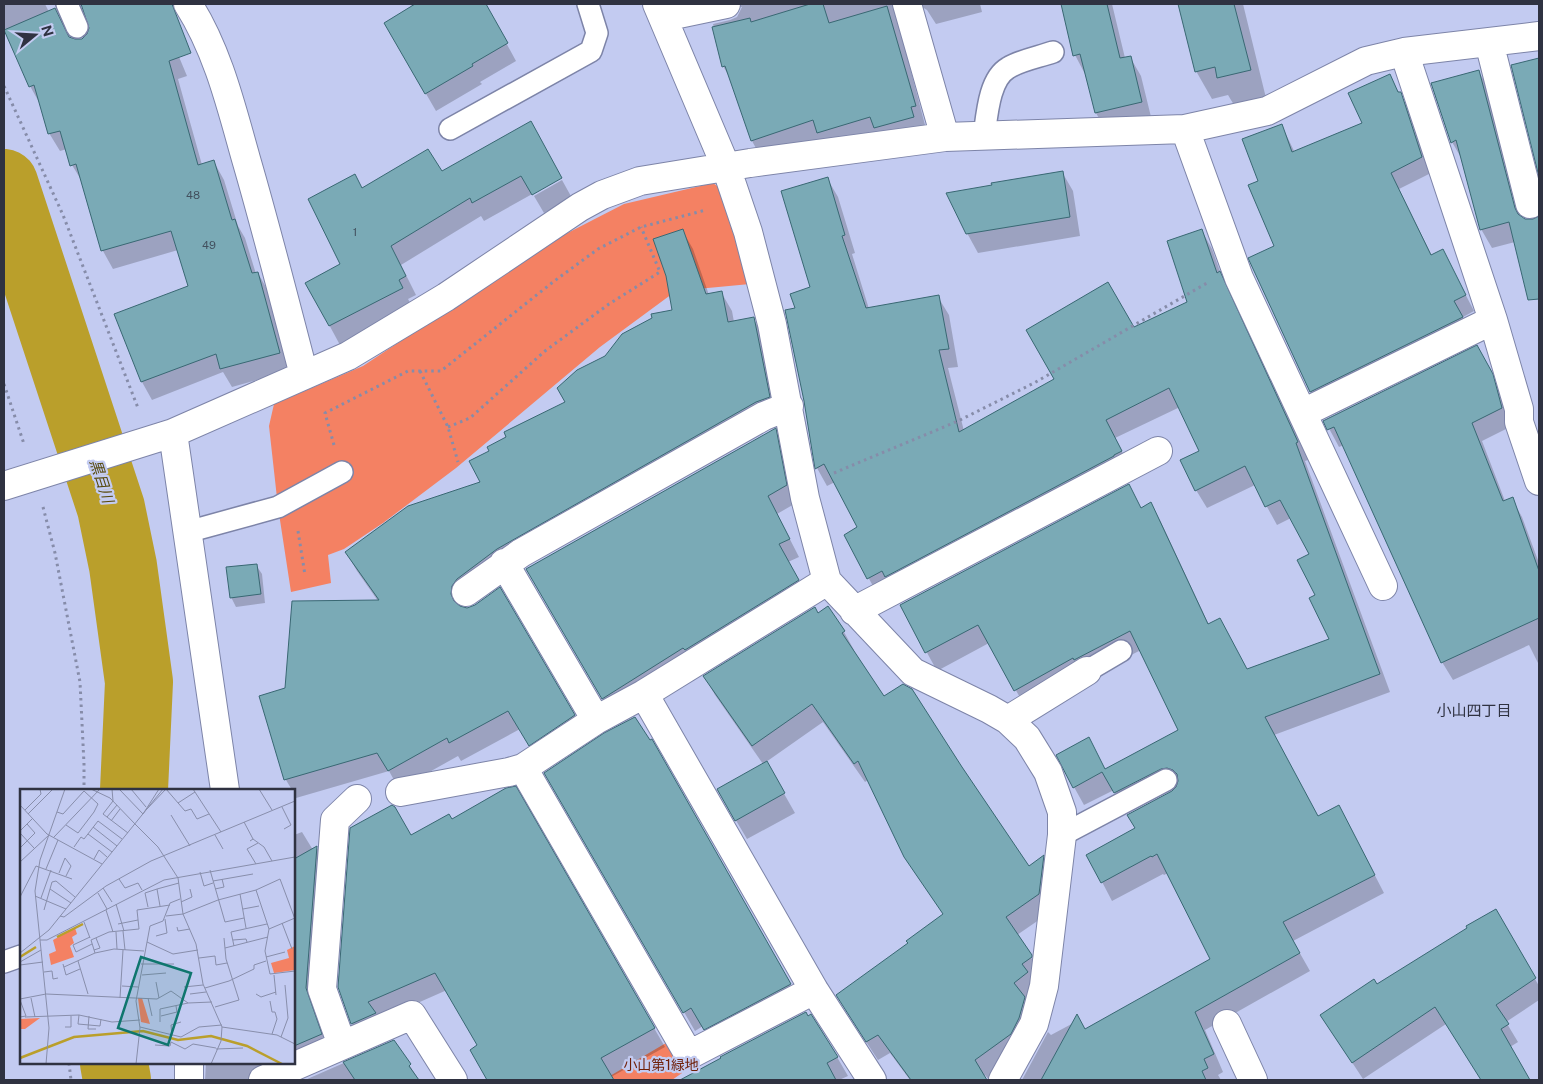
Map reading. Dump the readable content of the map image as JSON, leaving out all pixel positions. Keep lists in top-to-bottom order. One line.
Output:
{"districts":["小山四丁目"],"water":["黒目川"],"parks":["小山第1緑地"],"house_numbers":["48","1","49"],"north":"right"}
